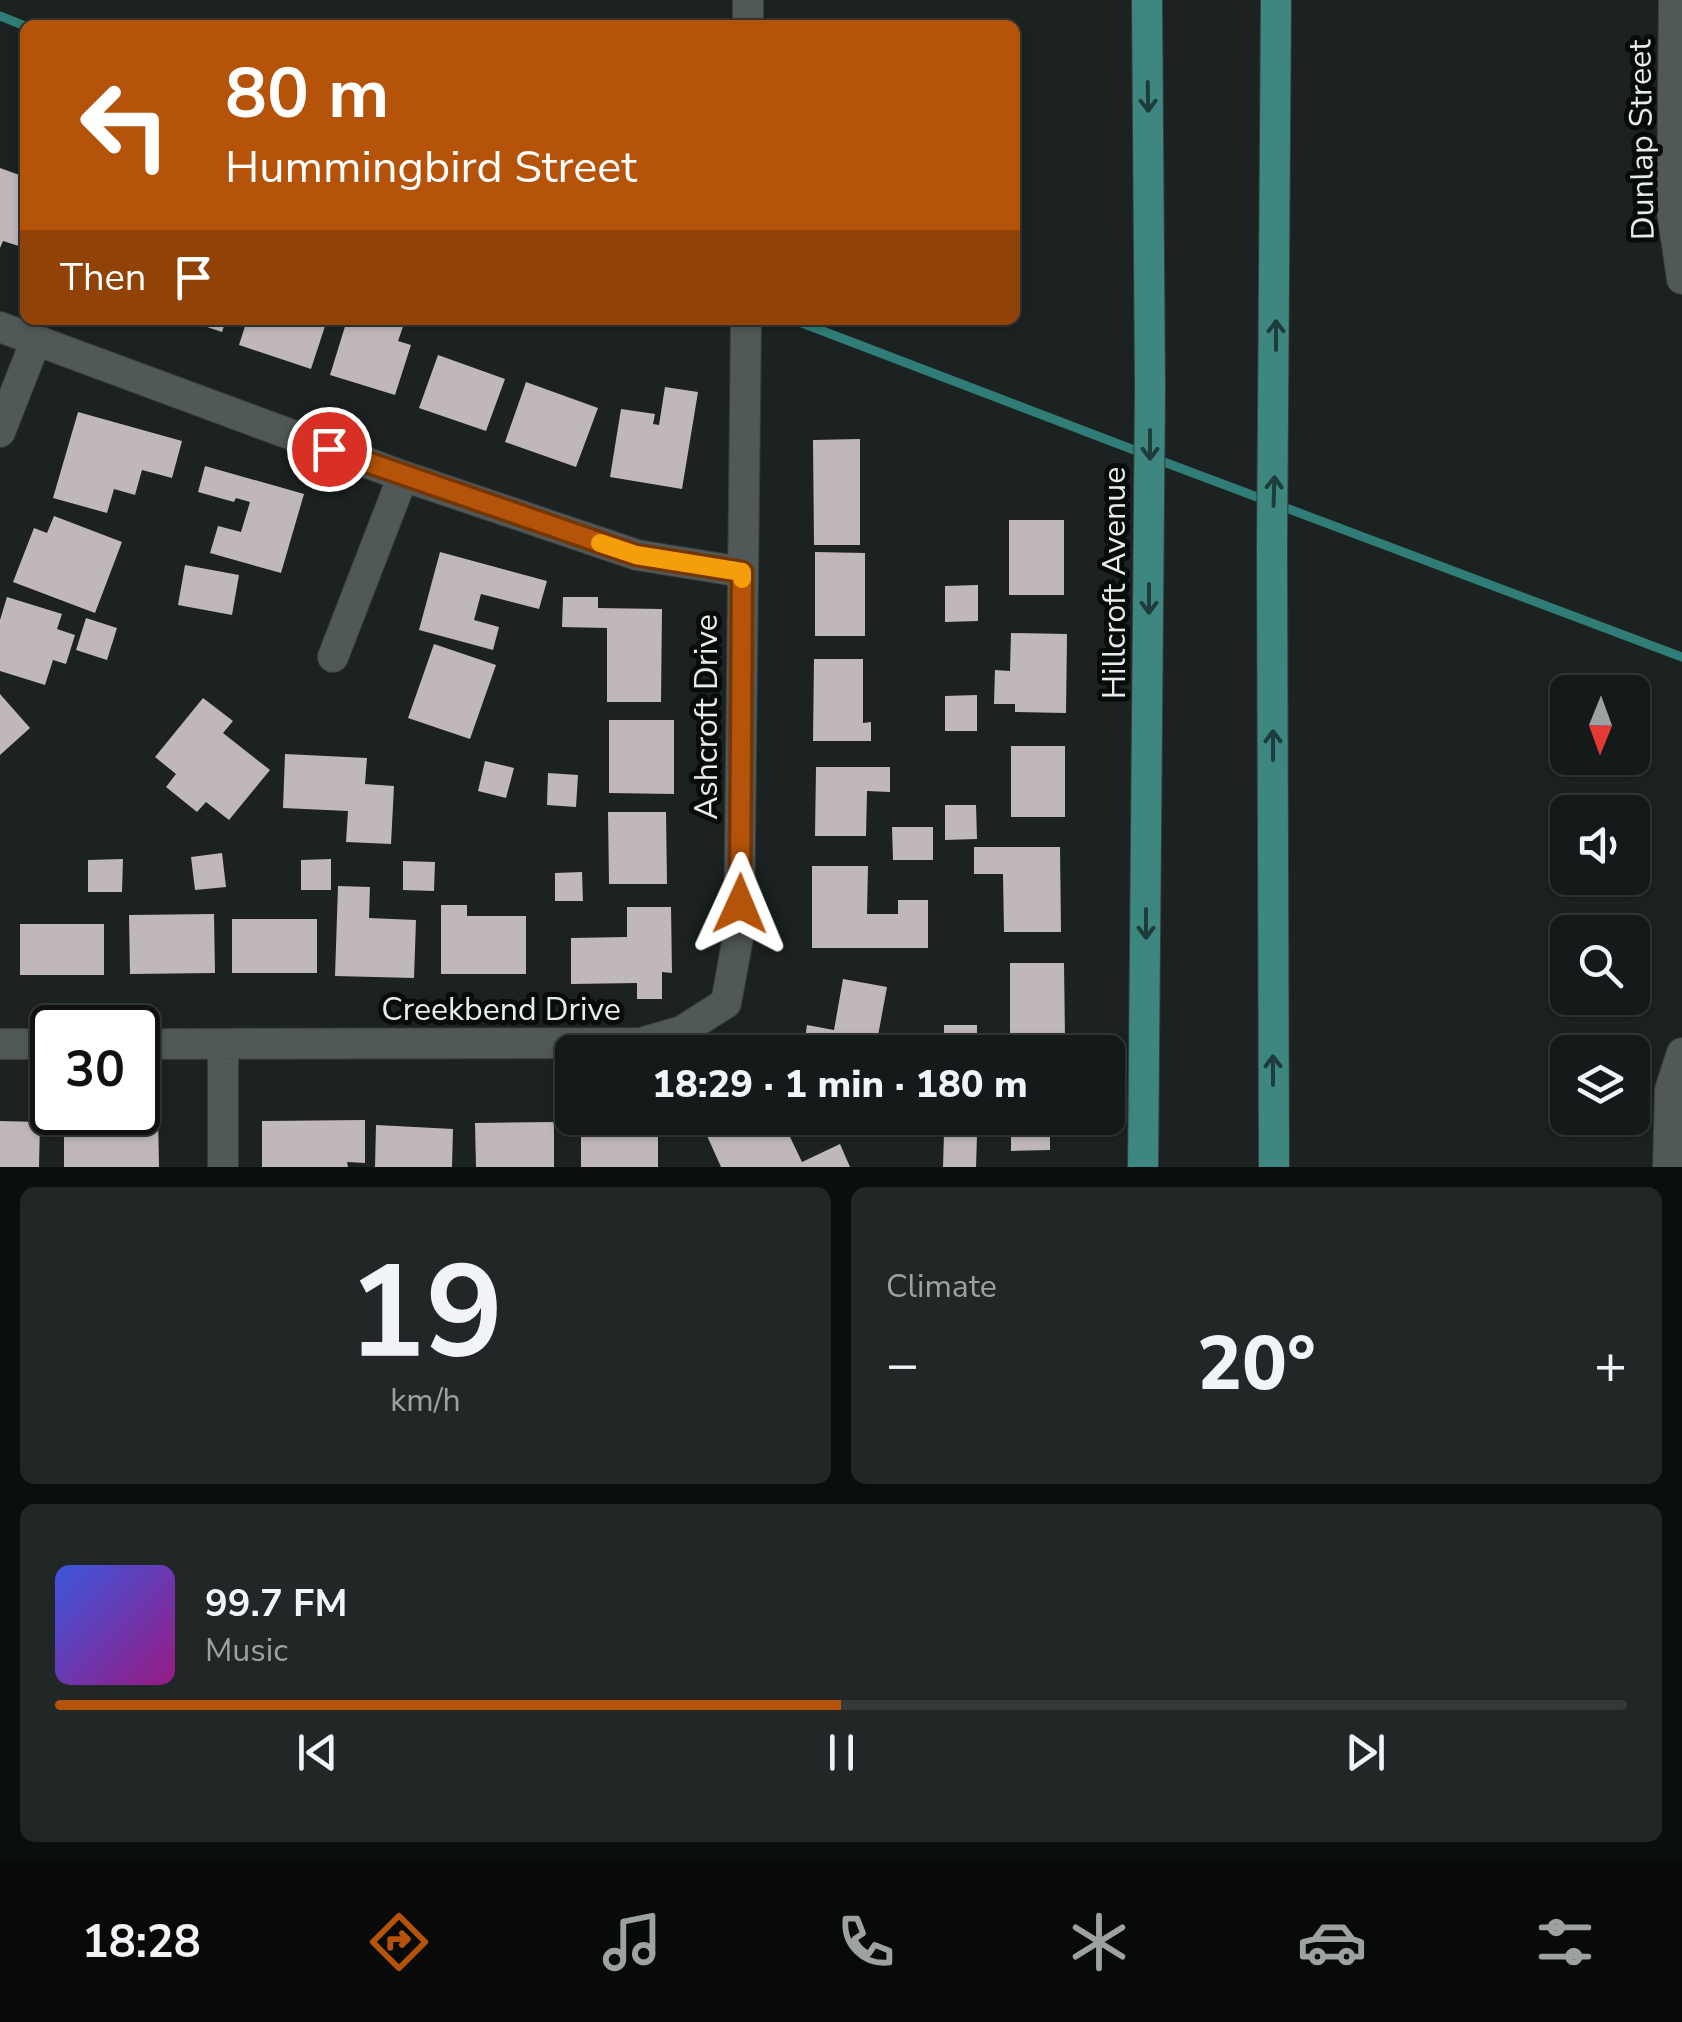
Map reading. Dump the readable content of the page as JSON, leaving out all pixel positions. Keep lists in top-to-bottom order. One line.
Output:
{"streets":{"main road":["Hillcroft Avenue"],"street":["Dunlap Street","Ashcroft Drive","Creekbend Drive"]},"crossings":[["Ashcroft Drive","Creekbend Drive"]],"north":"bottom","page":{"turn":["80 m","Hummingbird Street"],"then":"Then","limit":"30","trip":"18:29 · 1 min · 180 m","tile":[["19","km/h"],"Climate"],"heat":["−","20°","+"],"song":["99.7 FM","Music"],"tabs":"18:28"}}
